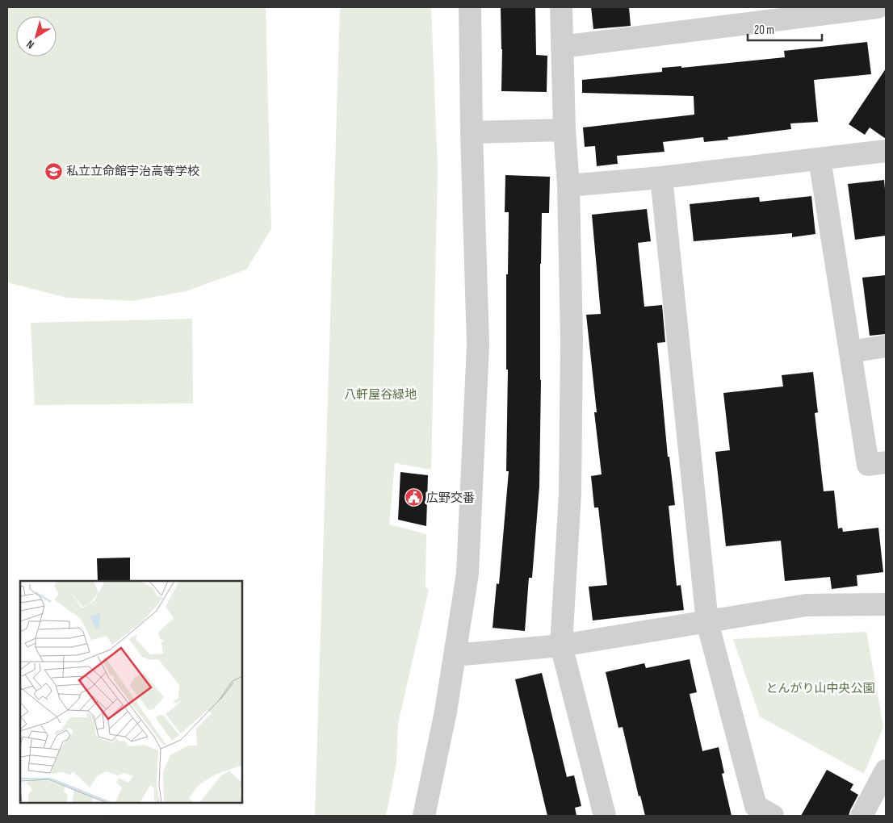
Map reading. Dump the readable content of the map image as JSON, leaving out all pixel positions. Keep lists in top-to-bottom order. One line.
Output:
{"parks":["八軒屋谷緑地","とんがり山中央公園"],"places":{"school or university":["私立立命館宇治高等学校"],"public building":["広野交番"]},"scale_bar":"20 m","north":"bottom left"}
